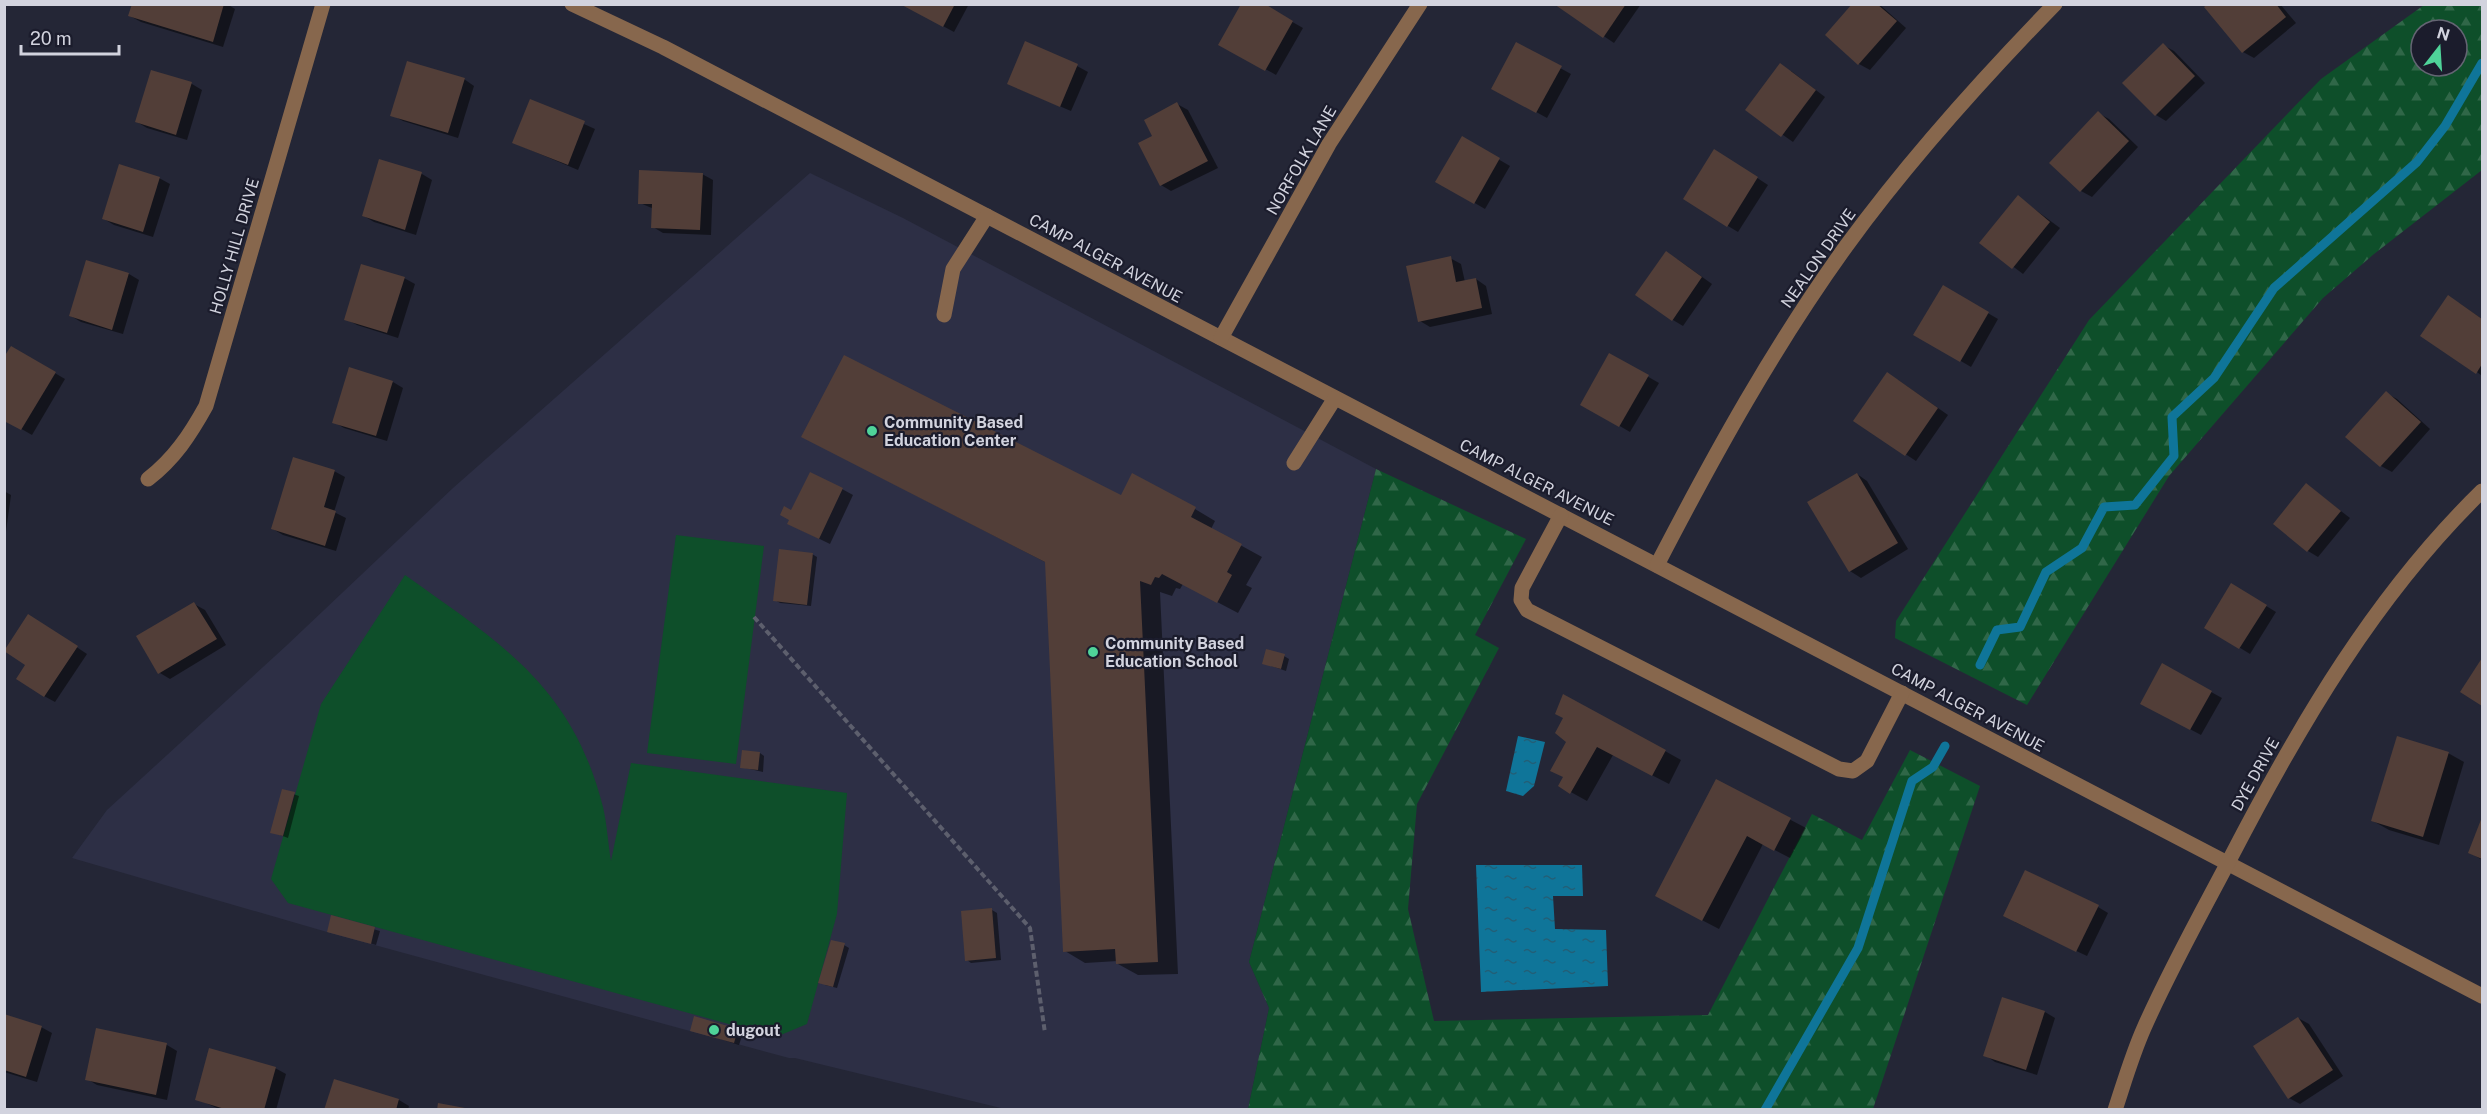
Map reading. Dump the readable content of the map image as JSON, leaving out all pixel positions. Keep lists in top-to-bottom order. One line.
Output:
{"streets":{"street":["NORFOLK LANE","HOLLY HILL DRIVE","CAMP ALGER AVENUE","NEALON DRIVE","DYE DRIVE"]},"crossings":[["NORFOLK LANE","CAMP ALGER AVENUE"],["CAMP ALGER AVENUE","NEALON DRIVE"],["CAMP ALGER AVENUE","DYE DRIVE"]],"places":["Community Based Education Center","Community Based Education School","dugout"],"scale_bar":"20 m","north":"top"}
